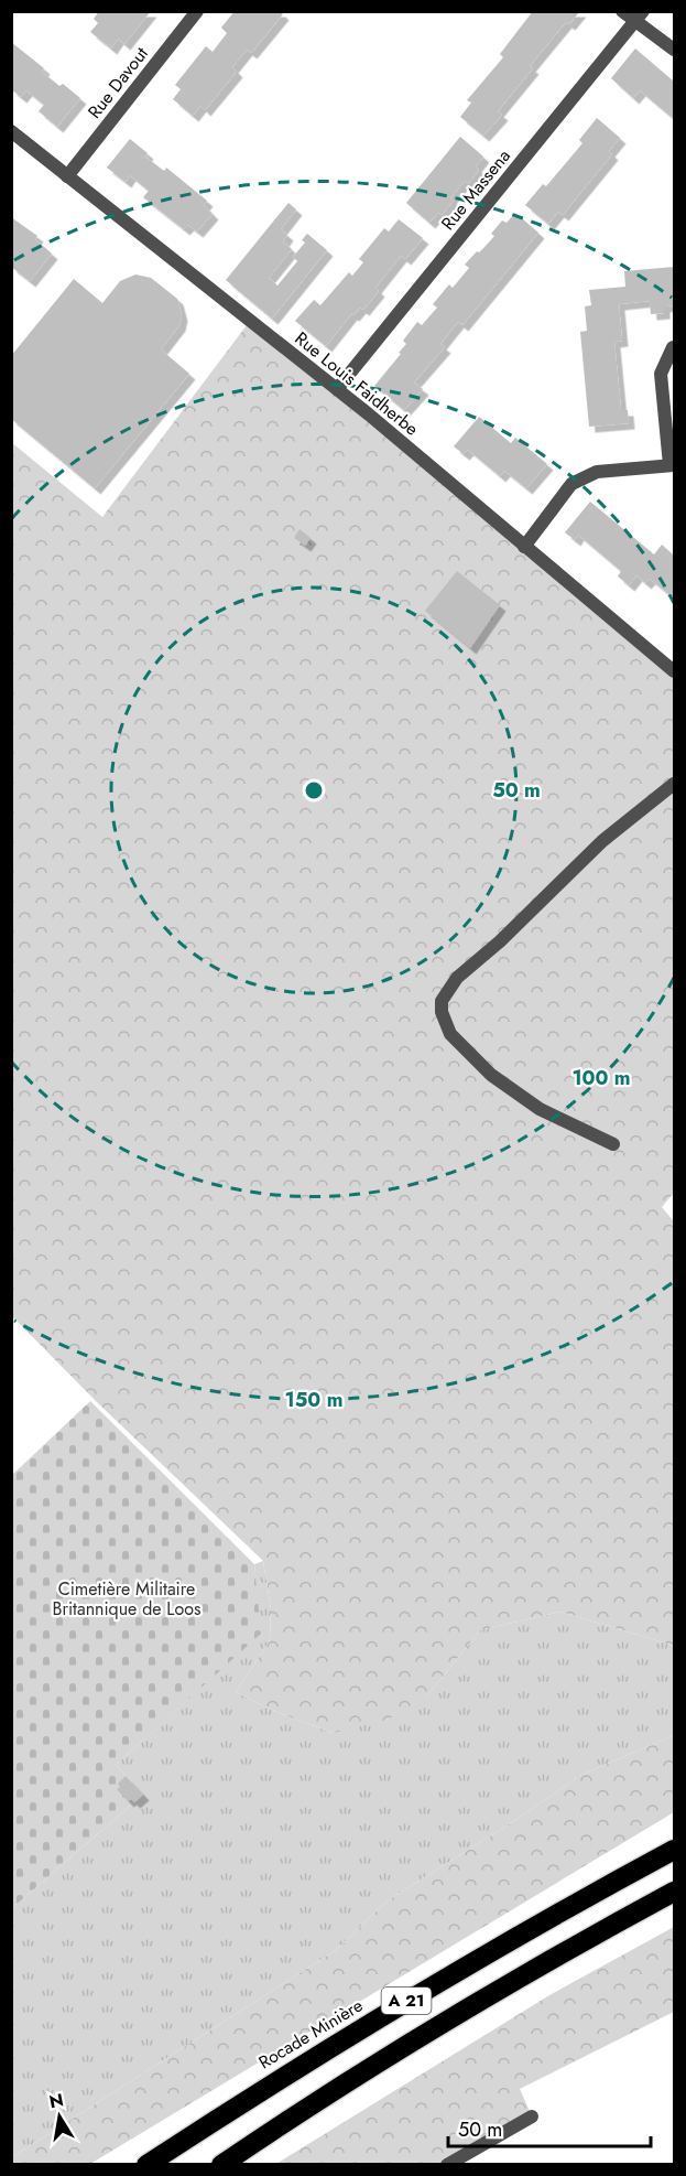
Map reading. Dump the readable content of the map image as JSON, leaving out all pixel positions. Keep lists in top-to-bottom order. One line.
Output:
{"streets":{"highway":["A 21","Rocade Minière"],"street":["Rue Davout","Rue Massena","Rue Louis Faidherbe"]},"crossings":[["Rue Davout","Rue Louis Faidherbe"],["Rue Massena","Rue Louis Faidherbe"]],"parks":["Cimetière Militaire Britannique de Loos"],"scale_bar":"50 m","north":"top","rings":["50 m","100 m","150 m"]}
